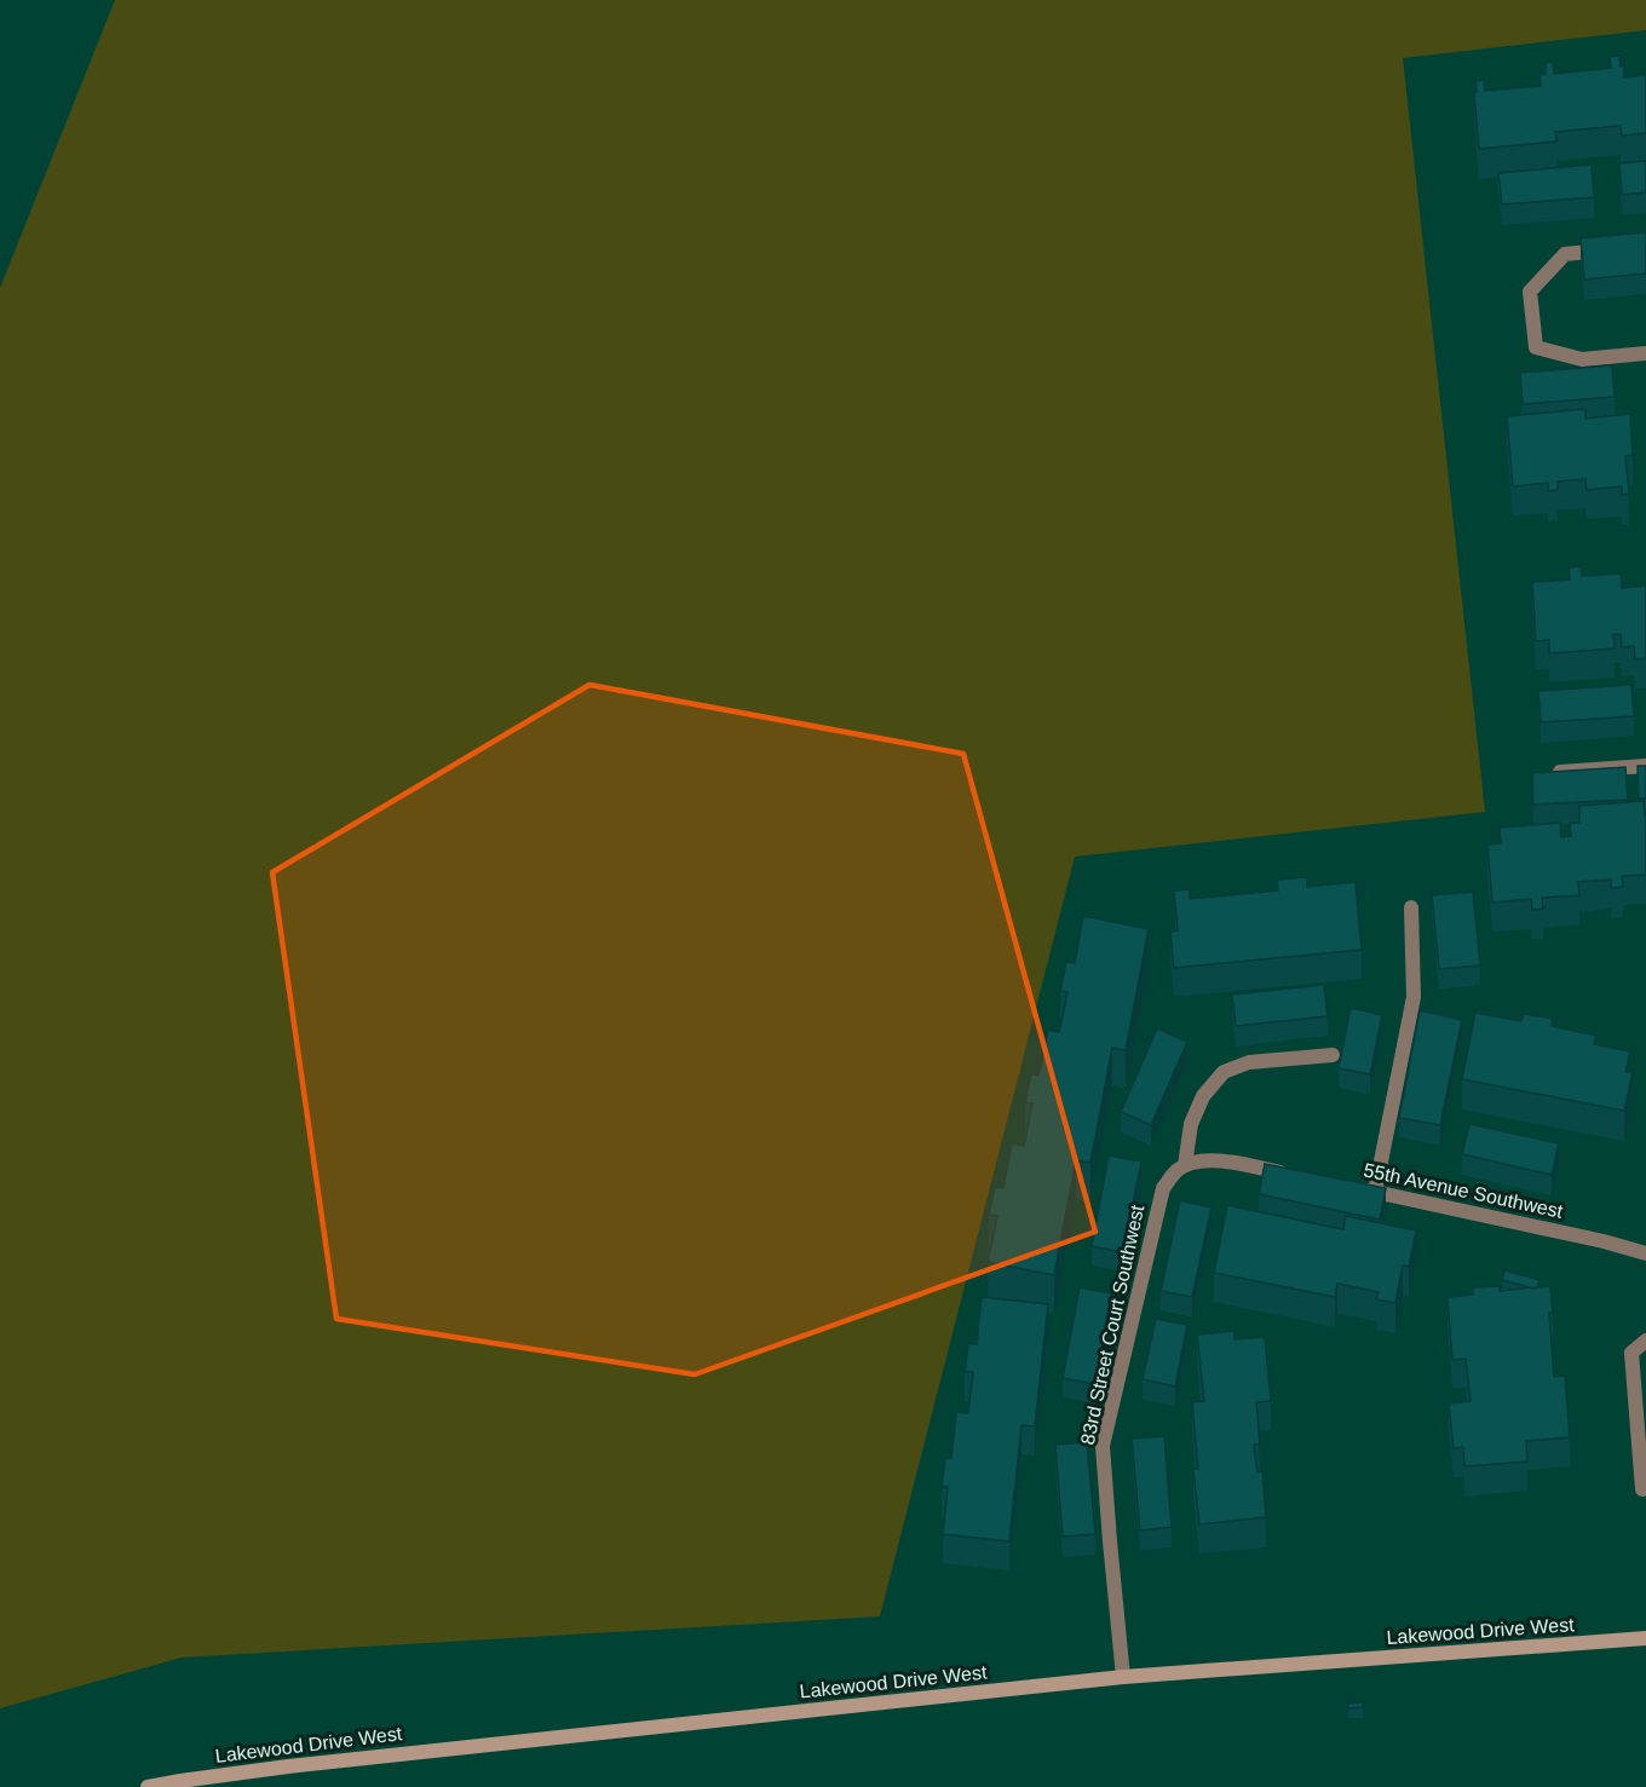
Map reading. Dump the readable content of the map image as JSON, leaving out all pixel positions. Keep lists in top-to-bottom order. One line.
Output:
{"streets":{"main road":["Lakewood Drive West"],"street":["55th Avenue Southwest","83rd Street Court Southwest"]},"crossings":[["83rd Street Court Southwest","Lakewood Drive West"]]}
